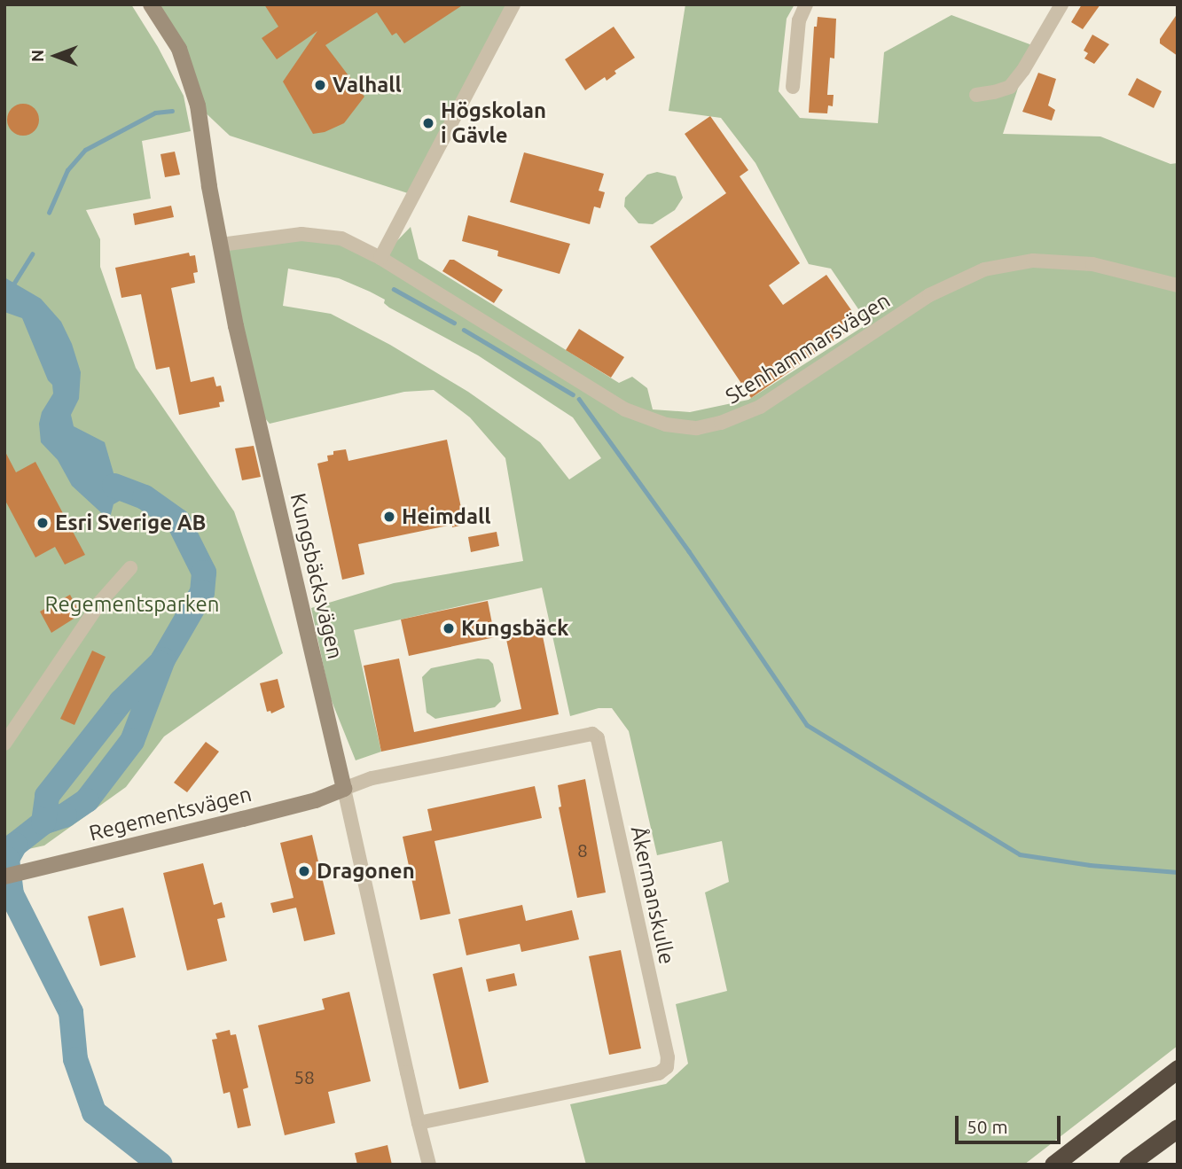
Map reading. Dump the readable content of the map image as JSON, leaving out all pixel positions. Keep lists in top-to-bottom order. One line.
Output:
{"streets":{"street":["Stenhammarsvägen","Kungsbäcksvägen","Regementsvägen","Åkermanskulle"]},"crossings":[["Stenhammarsvägen","Kungsbäcksvägen"],["Kungsbäcksvägen","Regementsvägen"],["Kungsbäcksvägen","Åkermanskulle"],["Regementsvägen","Åkermanskulle"]],"parks":["Regementsparken"],"places":["Valhall","Högskolan i Gävle","Heimdall","Esri Sverige AB","Kungsbäck","Dragonen"],"house_numbers":["8","58"],"scale_bar":"50 m","north":"left"}
